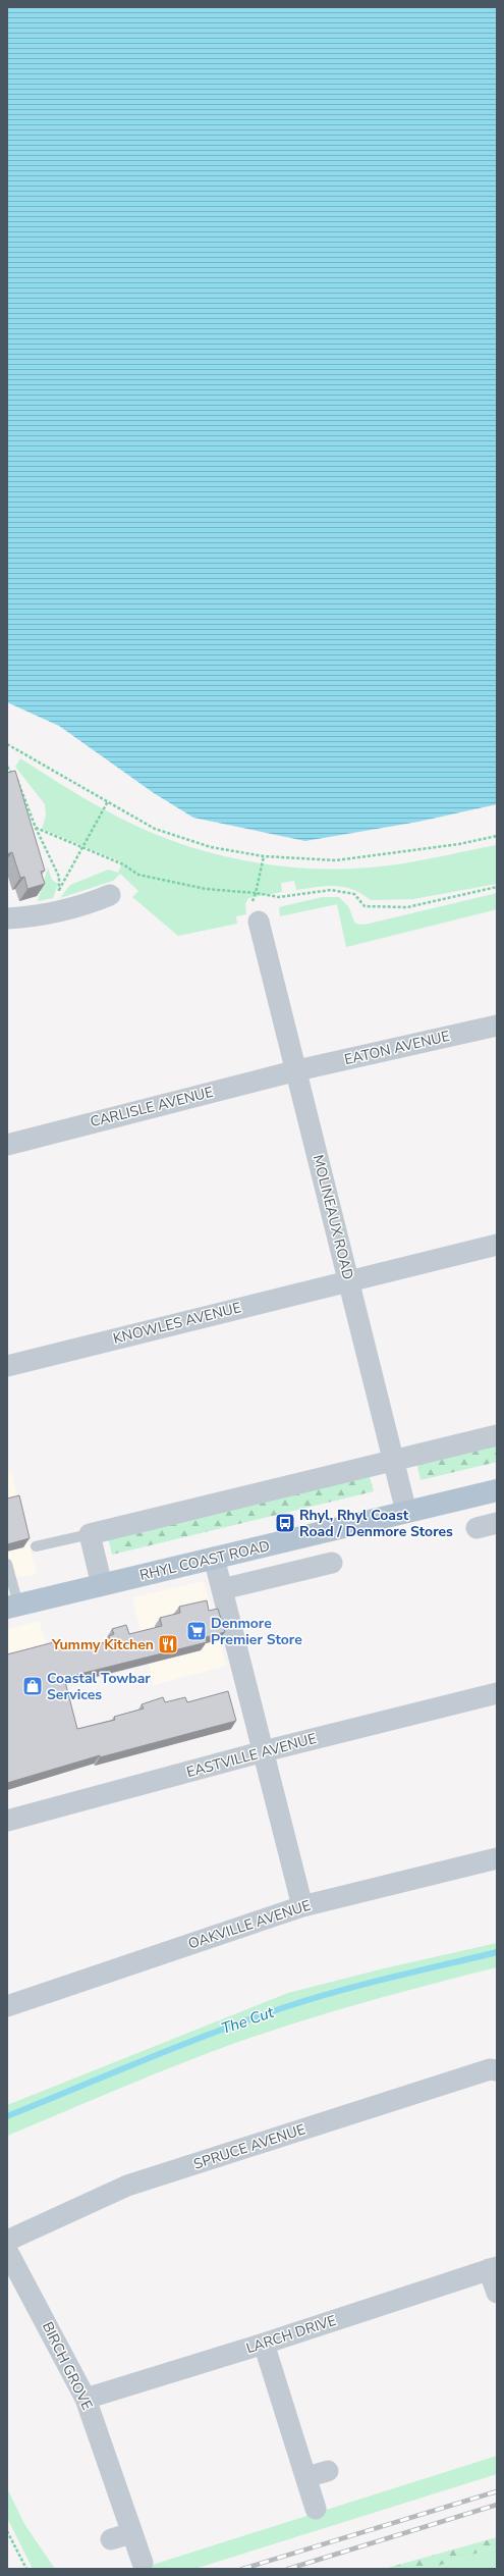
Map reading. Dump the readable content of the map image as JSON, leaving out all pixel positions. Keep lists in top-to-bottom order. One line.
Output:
{"streets":{"main road":["RHYL COAST ROAD"],"street":["EATON AVENUE","CARLISLE AVENUE","MOLINEAUX ROAD","KNOWLES AVENUE","EASTVILLE AVENUE","OAKVILLE AVENUE","SPRUCE AVENUE","LARCH DRIVE","BIRCH GROVE"]},"crossings":[["EATON AVENUE","CARLISLE AVENUE"],["EATON AVENUE","MOLINEAUX ROAD"],["CARLISLE AVENUE","MOLINEAUX ROAD"],["MOLINEAUX ROAD","KNOWLES AVENUE"],["MOLINEAUX ROAD","RHYL COAST ROAD"],["LARCH DRIVE","BIRCH GROVE"]],"water":["The Cut"],"places":{"bus stop":["Rhyl, Rhyl Coast Road / Denmore Stores"],"supermarket":["Denmore Premier Store"],"restaurant":["Yummy Kitchen"],"shop":["Coastal Towbar Services"]}}
